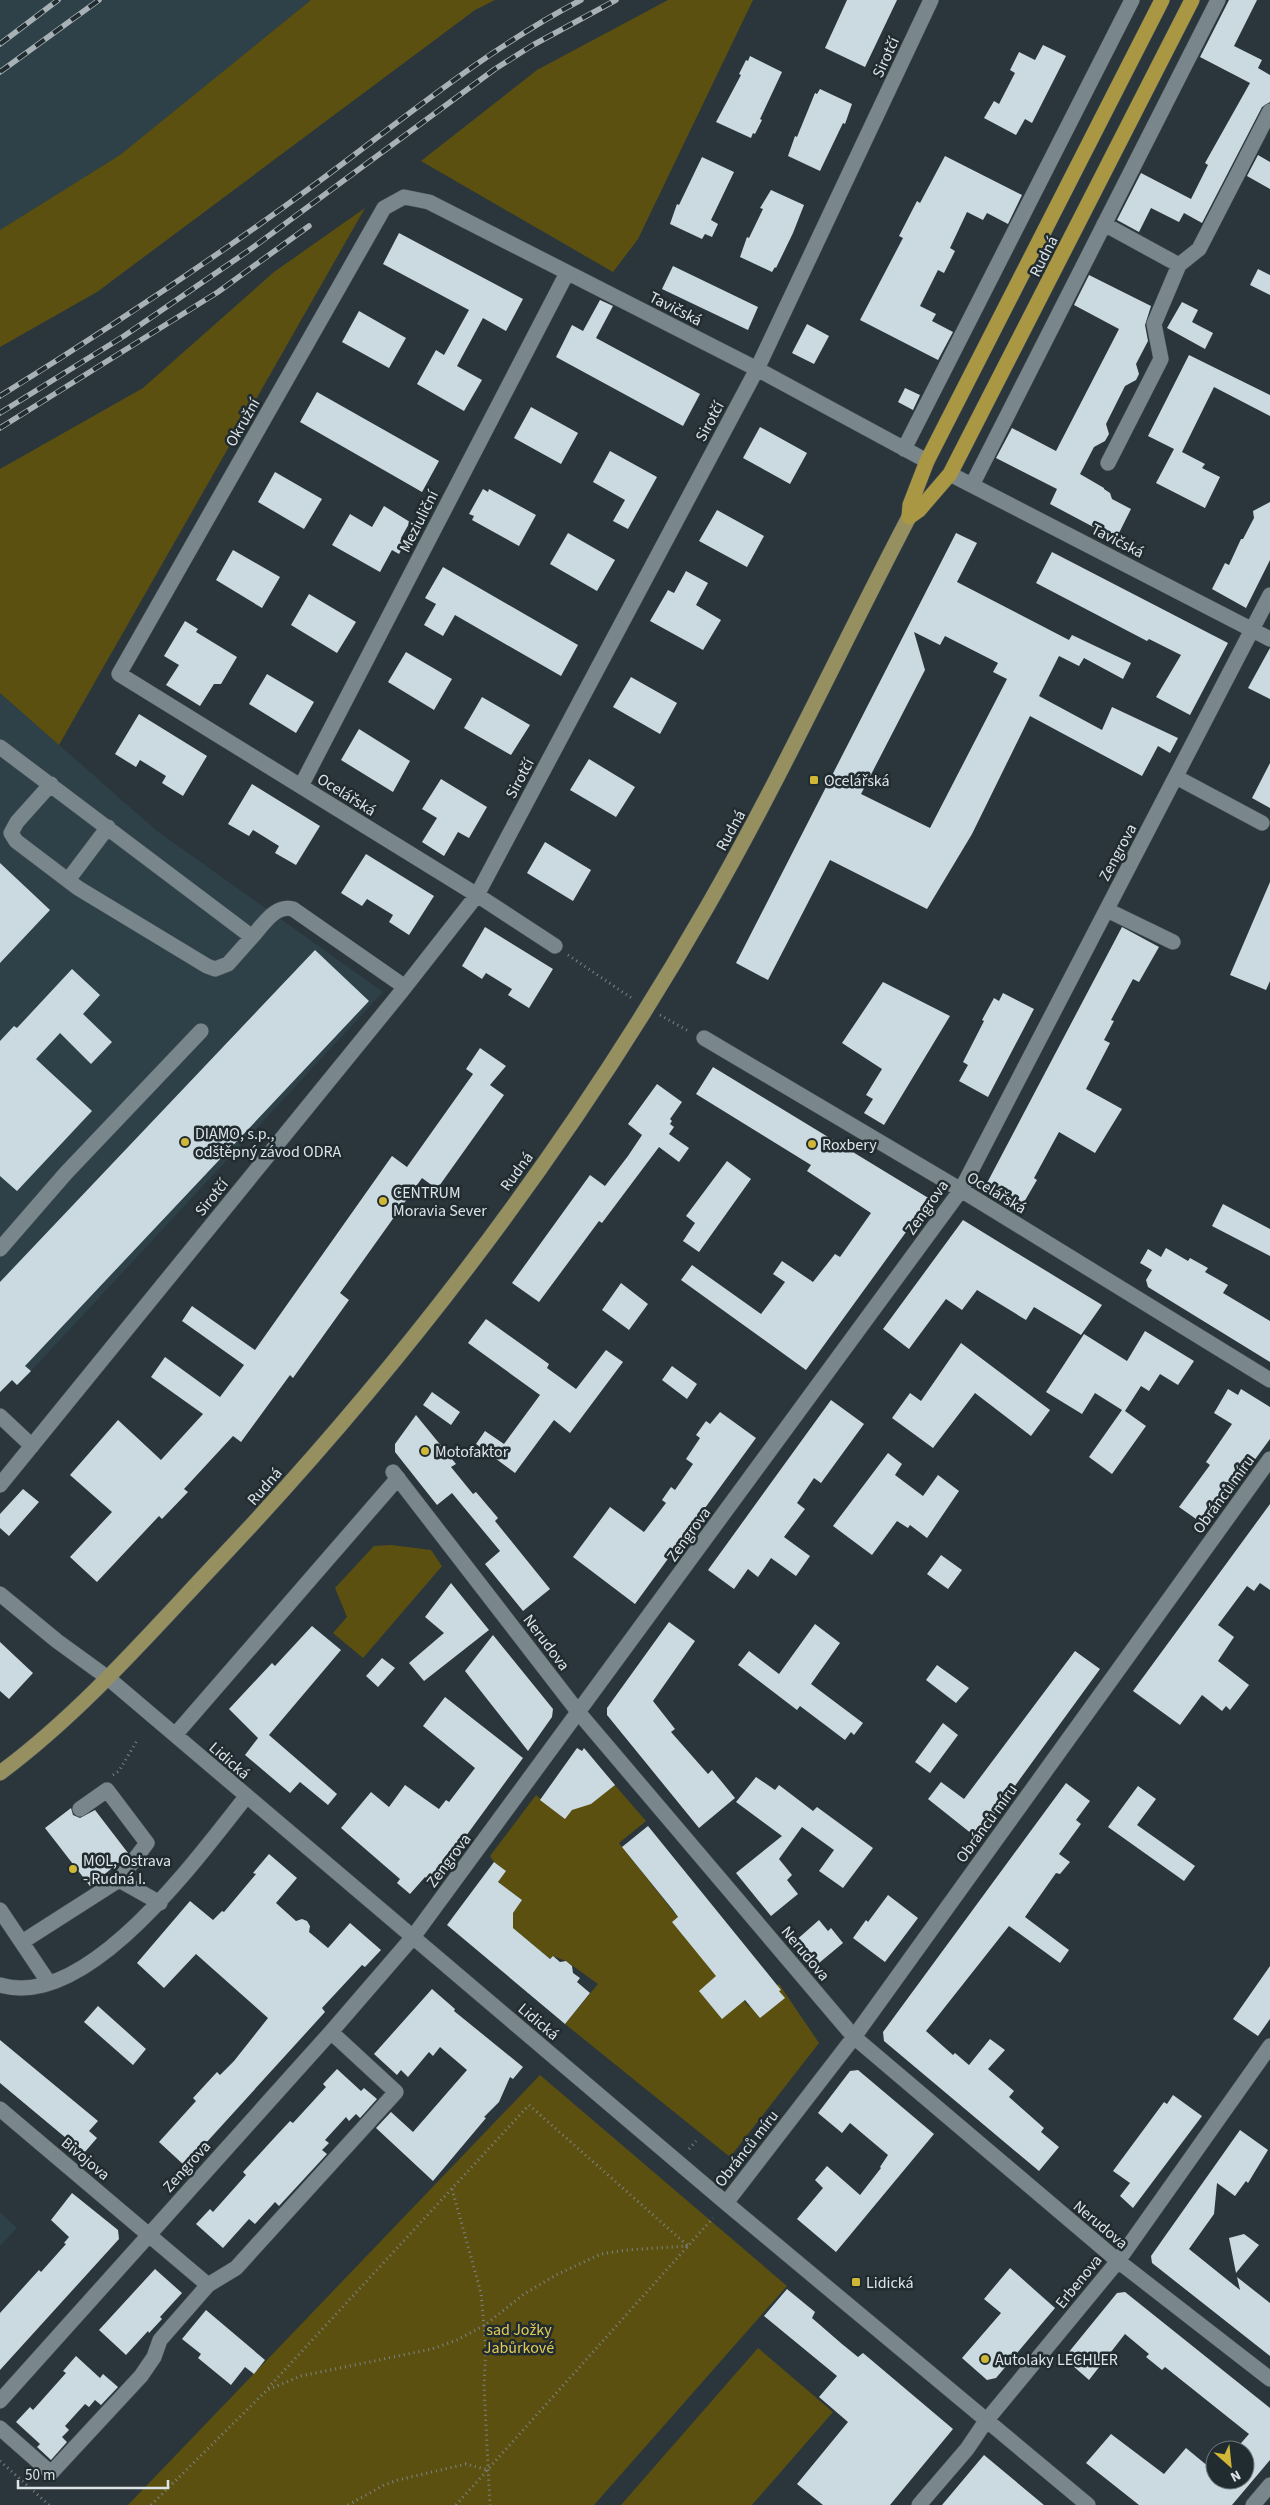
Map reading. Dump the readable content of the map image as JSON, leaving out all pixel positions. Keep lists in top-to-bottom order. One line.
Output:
{"streets":{"highway":["Rudná"],"street":["Sirotčí","Tavičská","Okružní","Meziuliční","Ocelářská","Zengrova","Obránců míru","Nerudova","Lidická","Bivojova","Erbenova"]},"crossings":[["Sirotčí","Tavičská"],["Sirotčí","Ocelářská"],["Rudná","Tavičská"],["Rudná","Lidická"],["Tavičská","Okružní"],["Tavičská","Meziuliční"],["Tavičská","Zengrova"],["Okružní","Ocelářská"],["Meziuliční","Ocelářská"],["Ocelářská","Zengrova"],["Zengrova","Nerudova"],["Zengrova","Lidická"],["Zengrova","Bivojova"],["Obránců míru","Nerudova"],["Obránců míru","Lidická"],["Nerudova","Lidická"],["Nerudova","Erbenova"],["Lidická","Erbenova"]],"parks":["sad Jožky Jabůrkové"],"places":{"transit":["Ocelářská","Lidická"],"other":["DIAMO, s.p., odštěpný závod ODRA","Roxbery","CENTRUM Moravia Sever","Motofaktor","MOL, Ostrava - Rudná I.","Autolaky LECHLER"]},"scale_bar":"50 m","north":"bottom right"}
